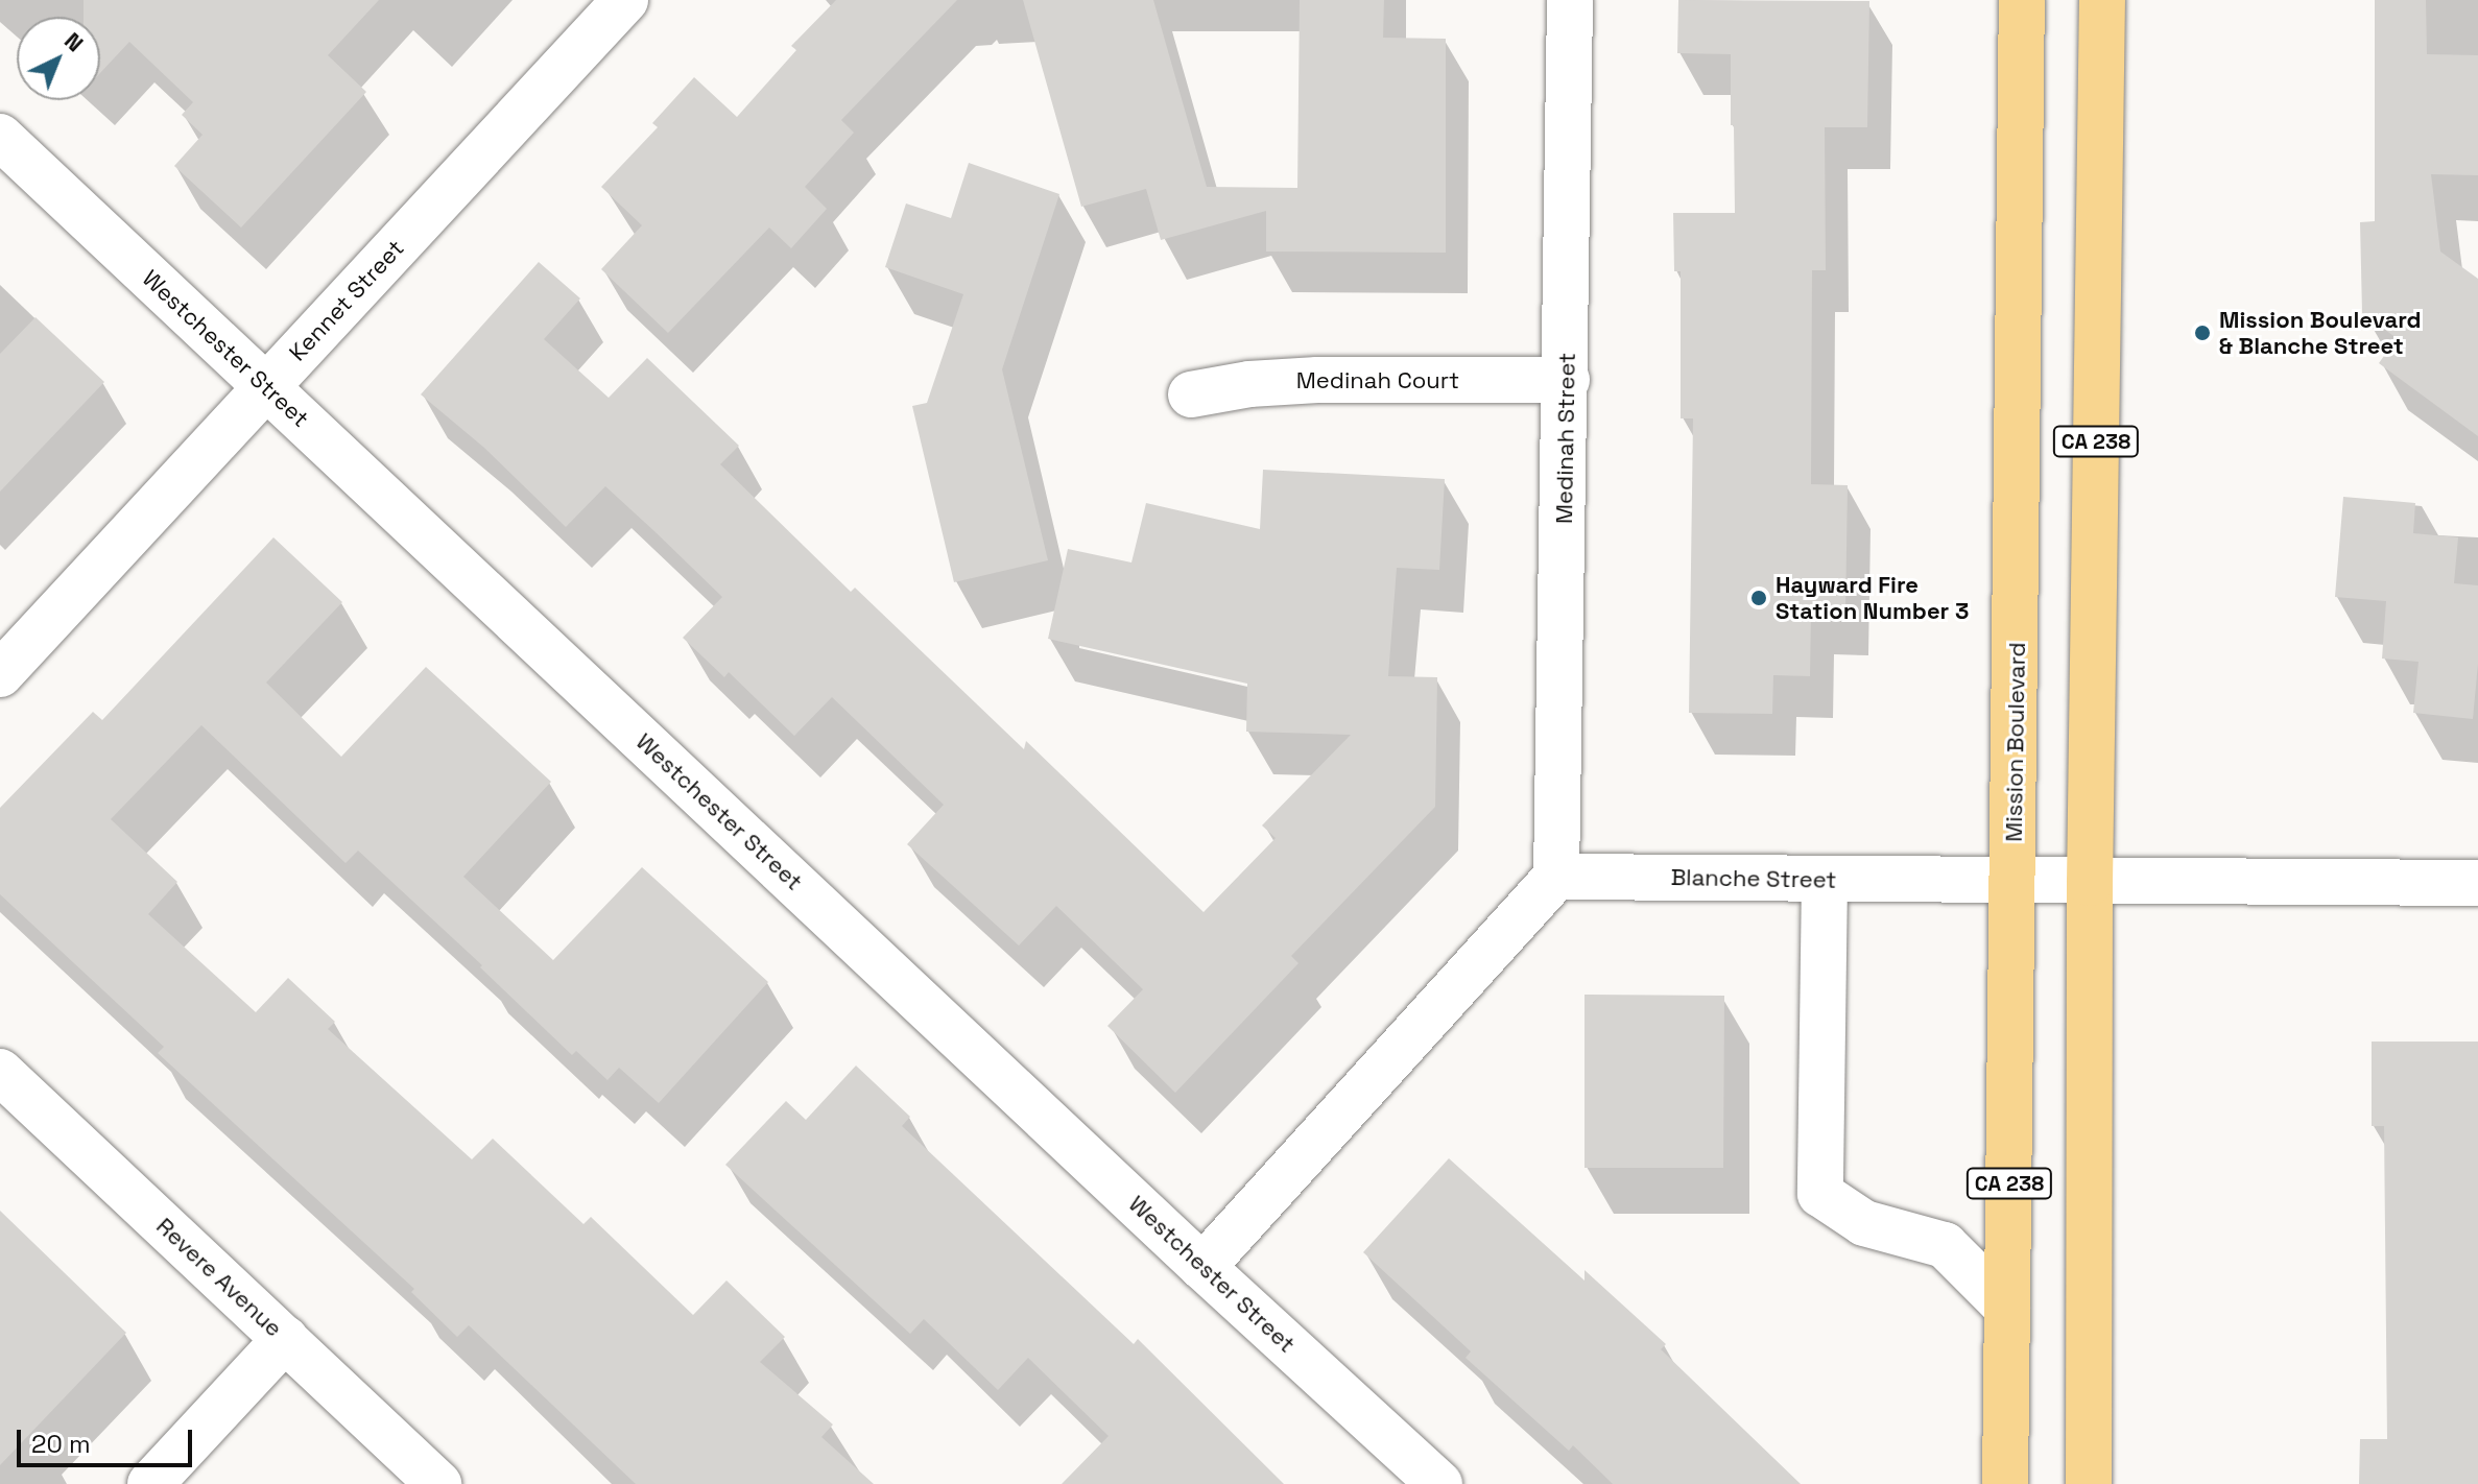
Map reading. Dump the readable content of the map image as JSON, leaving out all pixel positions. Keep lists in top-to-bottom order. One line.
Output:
{"streets":{"main road":["CA 238","Mission Boulevard"],"street":["Kennet Street","Westchester Street","Medinah Court","Medinah Street","Blanche Street","Revere Avenue"]},"crossings":[["Kennet Street","Westchester Street"],["Medinah Court","Medinah Street"],["Medinah Street","Blanche Street"],["CA 238","Blanche Street"],["Mission Boulevard","Blanche Street"]],"places":["Mission Boulevard & Blanche Street","Hayward Fire Station Number 3"],"scale_bar":"20 m","north":"top right"}
